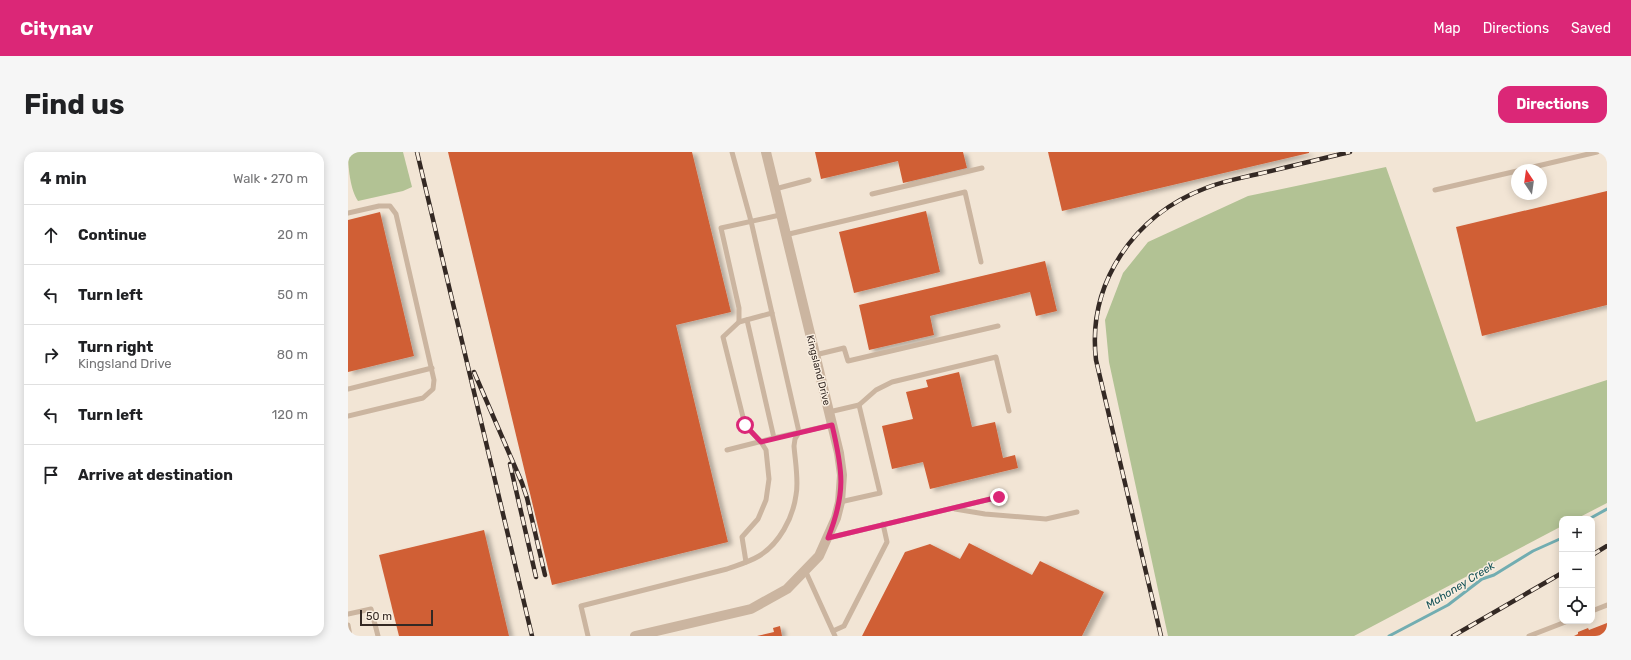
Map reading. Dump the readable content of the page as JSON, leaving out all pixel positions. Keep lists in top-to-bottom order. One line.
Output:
{"streets":{"street":["Kingsland Drive"]},"water":["Mahoney Creek"],"scale_bar":"50 m","north":"top","page":{"header":"Citynav","nav":["Map","Directions","Saved"],"buttons":"Directions","title":"Find us","heading":["4 min","Walk · 270 m"],"list":[["Continue","20 m"],["Turn left","50 m"],["Turn right","Kingsland Drive","80 m"],["Turn left","120 m"],"Arrive at destination"],"map_buttons":["+","−"],"scale":"50 m"}}
